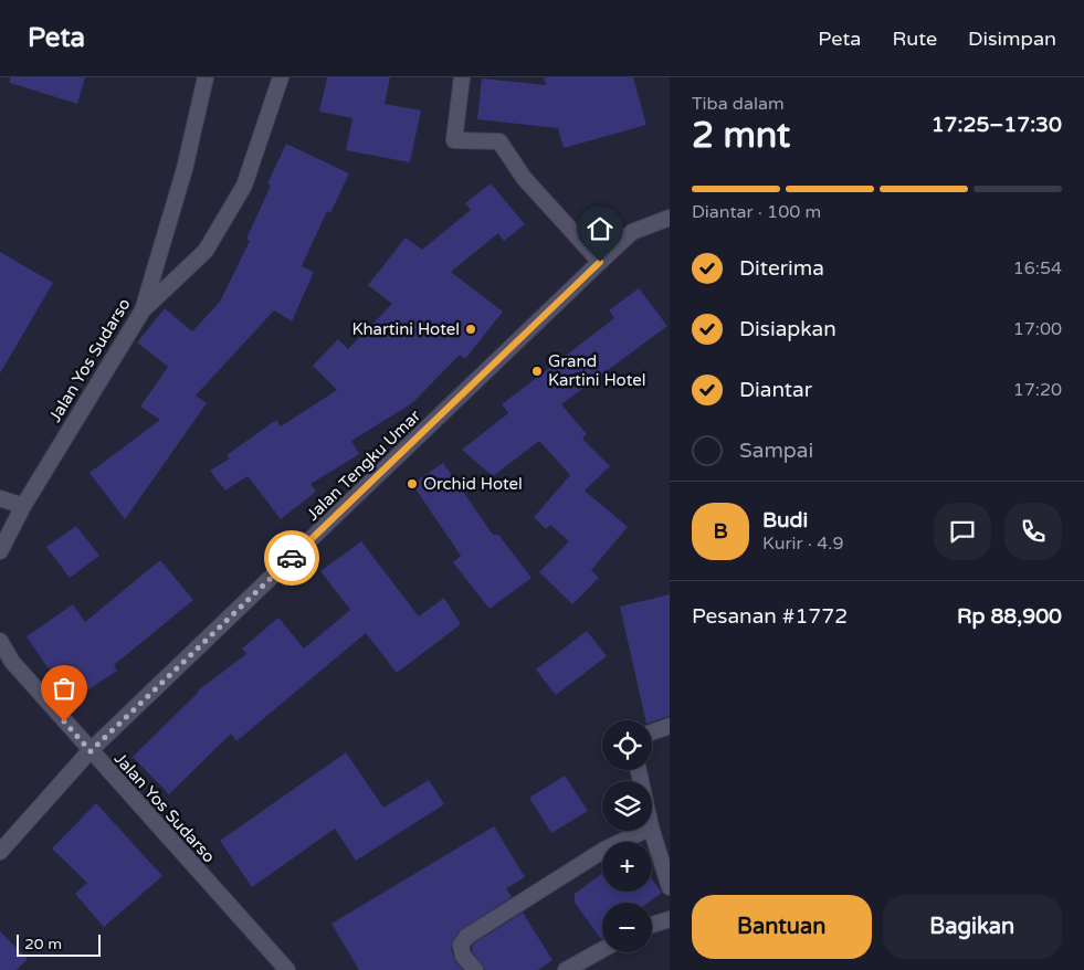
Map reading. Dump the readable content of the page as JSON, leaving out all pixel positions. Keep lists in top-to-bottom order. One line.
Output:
{"streets":{"street":["Jalan Yos Sudarso","Jalan Tengku Umar"]},"crossings":[["Jalan Yos Sudarso","Jalan Tengku Umar"]],"places":["Khartini Hotel","Grand Kartini Hotel","Orchid Hotel"],"scale_bar":"20 m","page":{"header":"Peta","nav":["Peta","Rute","Disimpan"],"heading":["2 mnt","Tiba dalam","17:25–17:30"],"panel":["Budi","Kurir · 4.9","Pesanan #1772","Rp 88,900"],"bar":"Diantar · 100 m","list":[["Diterima","16:54"],["Disiapkan","17:00"],["Diantar","17:20"],"Sampai"],"round":"B","map_buttons":["+","−"],"buttons":["Bantuan","Bagikan"],"scale":"20 m"}}
